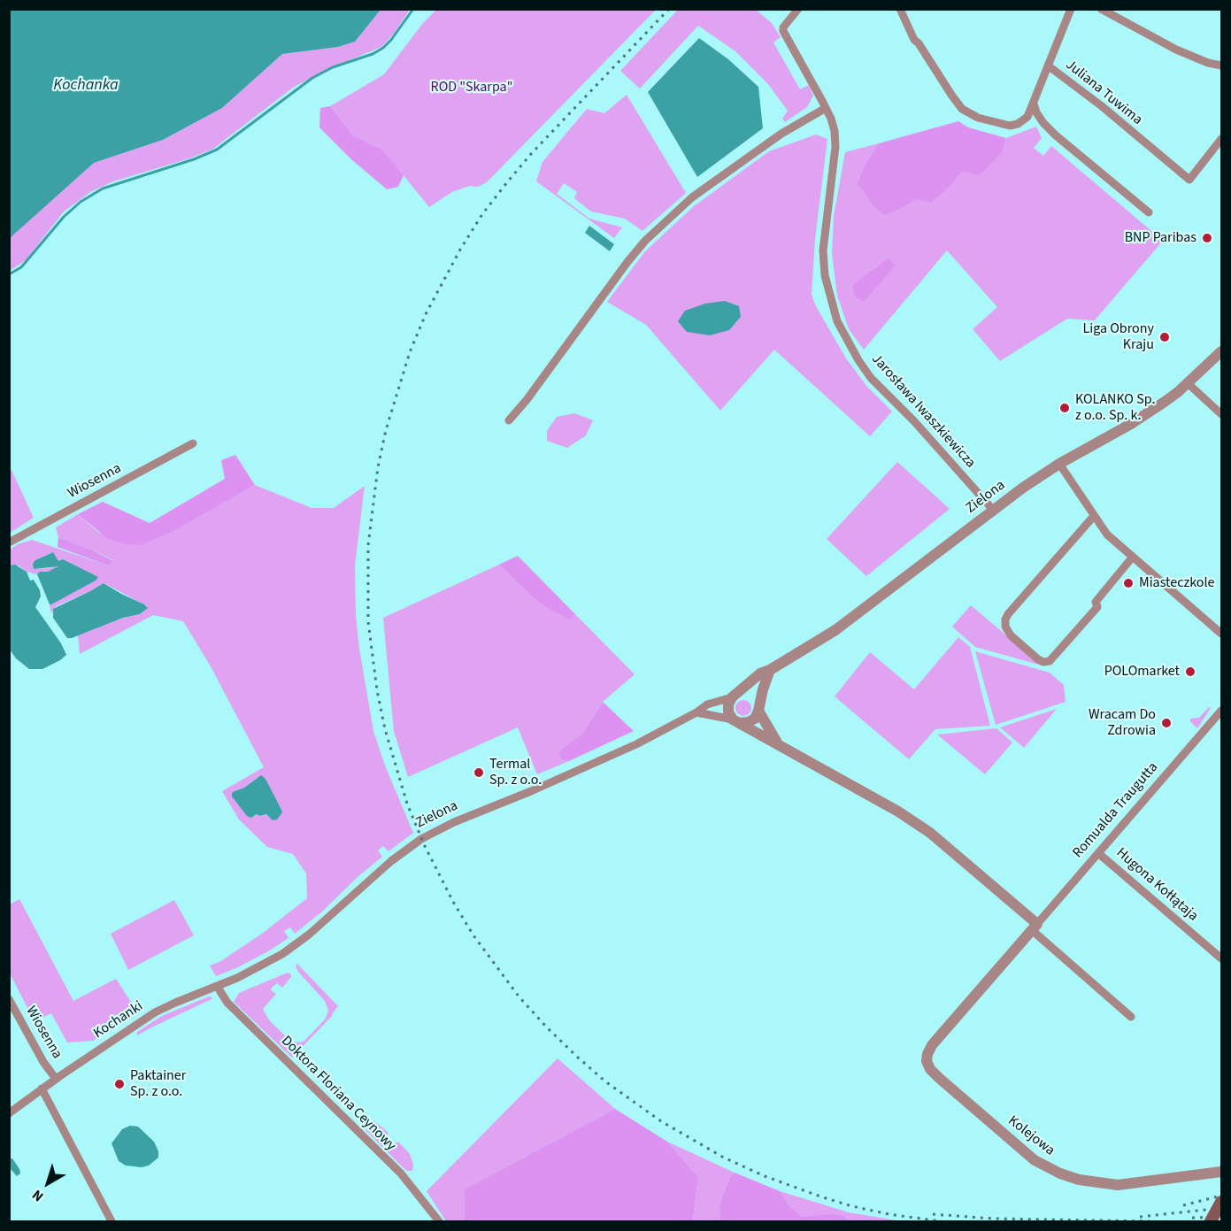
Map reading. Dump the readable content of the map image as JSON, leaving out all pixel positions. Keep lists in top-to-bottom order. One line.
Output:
{"streets":{"street":["Juliana Tuwima","Jarosława Iwaszkiewicza","Wiosenna","Zielona","Romualda Traugutta","Hugona Kołłątaja","Kochanki","Doktora Floriana Ceynowy","Kolejowa"]},"crossings":[["Jarosława Iwaszkiewicza","Zielona"],["Wiosenna","Kochanki"],["Zielona","Kochanki"],["Zielona","Doktora Floriana Ceynowy"],["Romualda Traugutta","Hugona Kołłątaja"],["Romualda Traugutta","Kolejowa"],["Kochanki","Doktora Floriana Ceynowy"]],"water":["Kochanka"],"parks":["ROD \"Skarpa\""],"places":["BNP Paribas","Liga Obrony Kraju","KOLANKO Sp. z o.o. Sp. k.","Miasteczkole","POLOmarket","Wracam Do Zdrowia","Termal Sp. z o.o.","Paktainer Sp. z o.o."],"north":"bottom left"}
